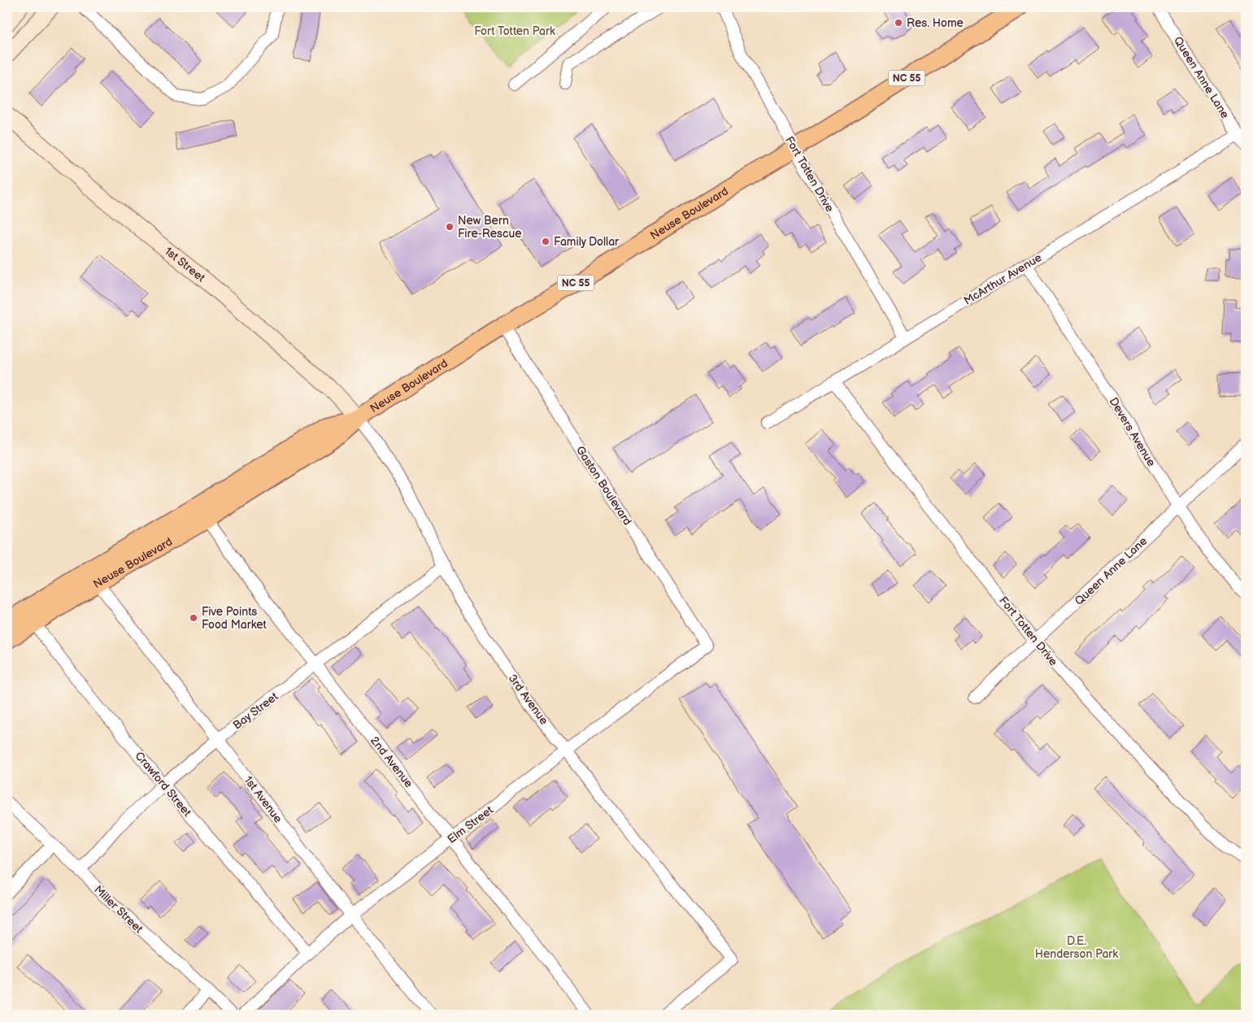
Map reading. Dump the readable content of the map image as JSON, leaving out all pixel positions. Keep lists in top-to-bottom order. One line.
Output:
{"streets":{"main road":["NC 55","Neuse Boulevard","1st Street"],"street":["Queen Anne Lane","Fort Totten Drive","McArthur Avenue","Devers Avenue","Gaston Boulevard","3rd Avenue","Bay Street","2nd Avenue","Crawford Street","1st Avenue","Elm Street","Miller Street"]},"crossings":[["Queen Anne Lane","Fort Totten Drive"],["Queen Anne Lane","McArthur Avenue"],["Queen Anne Lane","Devers Avenue"],["Fort Totten Drive","Neuse Boulevard"],["Fort Totten Drive","McArthur Avenue"],["Neuse Boulevard","1st Street"],["Neuse Boulevard","Gaston Boulevard"],["Neuse Boulevard","3rd Avenue"],["Neuse Boulevard","2nd Avenue"],["Neuse Boulevard","Crawford Street"],["Neuse Boulevard","1st Avenue"],["1st Street","3rd Avenue"],["McArthur Avenue","Devers Avenue"],["Gaston Boulevard","Elm Street"],["3rd Avenue","Bay Street"],["3rd Avenue","Elm Street"],["Bay Street","2nd Avenue"],["Bay Street","Crawford Street"],["Bay Street","1st Avenue"],["Bay Street","Miller Street"],["2nd Avenue","Elm Street"],["Crawford Street","Elm Street"],["1st Avenue","Elm Street"]],"parks":["Fort Totten Park","D.E. Henderson Park"],"places":["Res. Home","New Bern Fire-Rescue","Family Dollar","Five Points Food Market"]}
